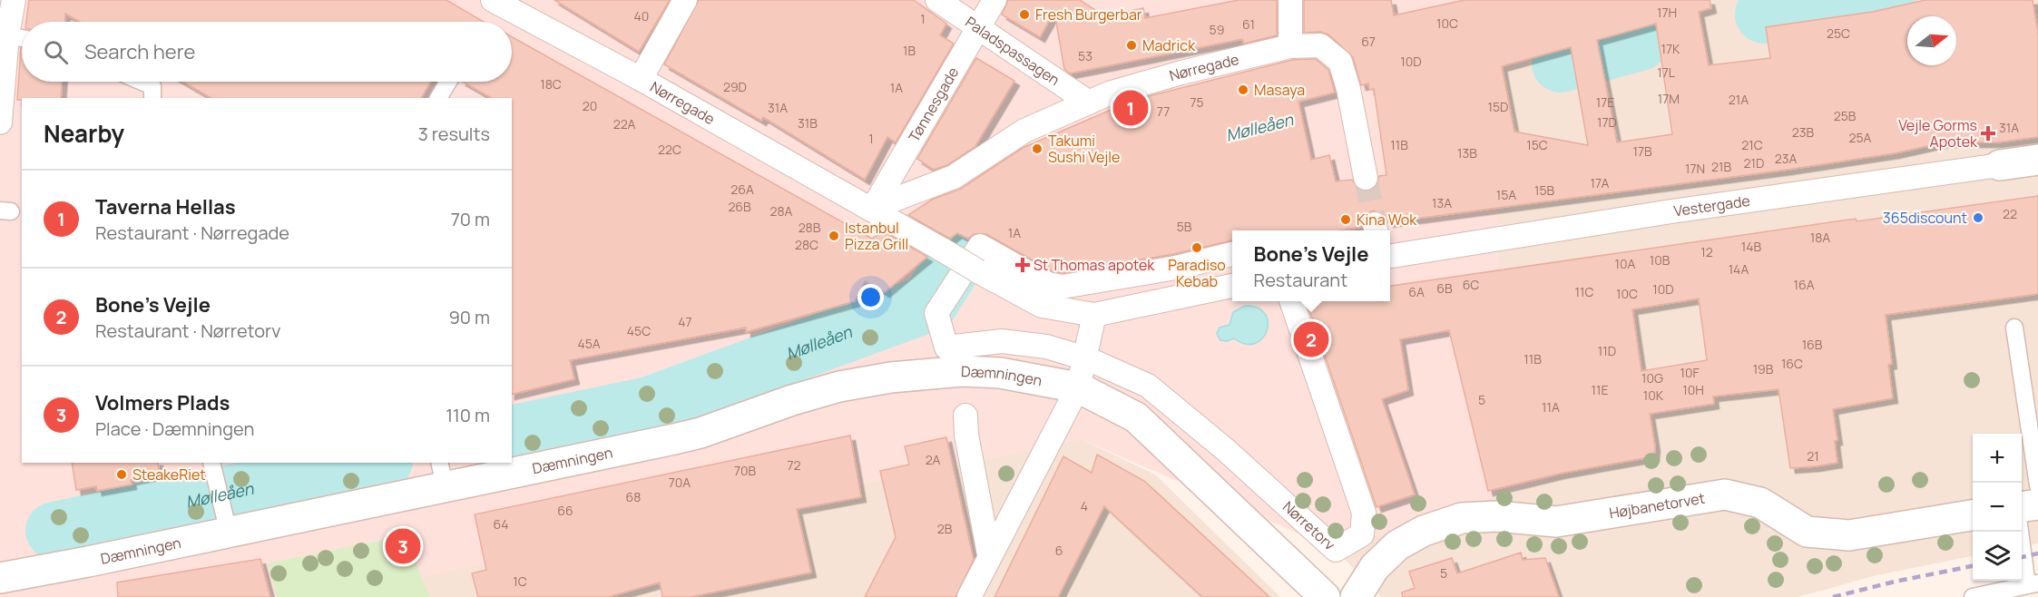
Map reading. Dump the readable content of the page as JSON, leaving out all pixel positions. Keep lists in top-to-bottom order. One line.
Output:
{"streets":{"street":["Paladspassagen","Nørregade","Tønnesgade","Vestergade","Dæmningen","Højbanetorvet","Nørretorv"]},"crossings":[["Paladspassagen","Nørregade"],["Paladspassagen","Tønnesgade"],["Nørregade","Tønnesgade"]],"water":["Mølleåen"],"places":{"other":["Fresh Burgerbar","Madrick","Masaya","Takumi Sushi Vejle","365discount","Kina Wok","Istanbul Pizza Grill","Paradiso Kebab","SteakeRiet"],"health":["Vejle Gorms Apotek","St Thomas apotek"]},"house_numbers":["17H","40","1","10C","61","59","25C","67","17K","1B","53","10D","17L","18C","29D","1A","17M","21A","75","17E","20","15D","31A","77","25B","17D","31B","22A","31A","23B","25A","1","11B","15C","21C","22C","17B","13B","23A","21D","21B","17N","17A","26A","15B","15A","13A","26B","28A","22","5B","28B","1A","18A","28C","14B","12","10B","10A","14A","6C","16A","6B","10D","6A","11C","10C","47","45C","45A","16B","11D","11B","16C","19B","10F","10G","11E","10H","10K","5","11A","21","2A","72","70B","70A","68","4","66","64","2B","6","5","1C"],"north":"right","page":{"search":"Search here","pins":["1","2","3"],"heading":["Nearby","3 results"],"list":[{"mark":"1","name":"Taverna Hellas","note":"Restaurant · Nørregade","value":"70 m"},{"mark":"2","name":"Bone's Vejle","note":"Restaurant · Nørretorv","value":"90 m"},{"mark":"3","name":"Volmers Plads","note":"Place · Dæmningen","value":"110 m"}],"popup":["Bone's Vejle","Restaurant"],"map_buttons":["+","−"]}}
